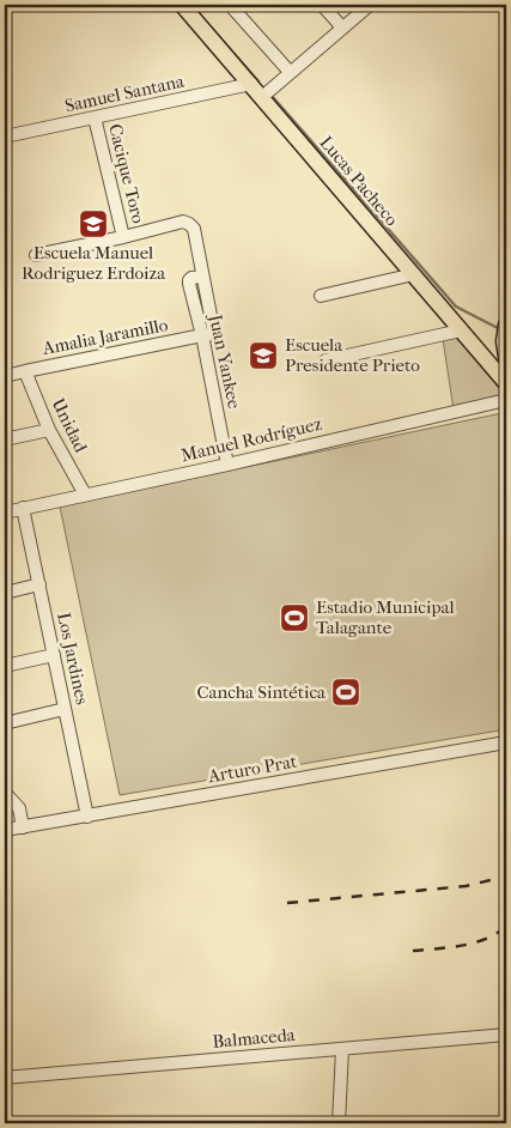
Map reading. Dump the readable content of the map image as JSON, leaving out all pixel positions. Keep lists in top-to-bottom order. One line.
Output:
{"streets":{"main road":["Lucas Pacheco"],"street":["Samuel Santana","Cacique Toro","Amalia Jaramillo","Juan Yankee","Unidad","Manuel Rodríguez","Los Jardines","Arturo Prat","Balmaceda"]},"crossings":[["Samuel Santana","Cacique Toro"],["Samuel Santana","Lucas Pacheco"],["Cacique Toro","Juan Yankee"],["Amalia Jaramillo","Juan Yankee"],["Amalia Jaramillo","Unidad"],["Juan Yankee","Manuel Rodríguez"],["Unidad","Manuel Rodríguez"],["Manuel Rodríguez","Los Jardines"],["Los Jardines","Arturo Prat"]],"places":{"school or university":["Escuela Manuel Rodriguez Erdoiza","Escuela Presidente Prieto"],"sports":["Estadio Municipal Talagante","Cancha Sintética"]}}
